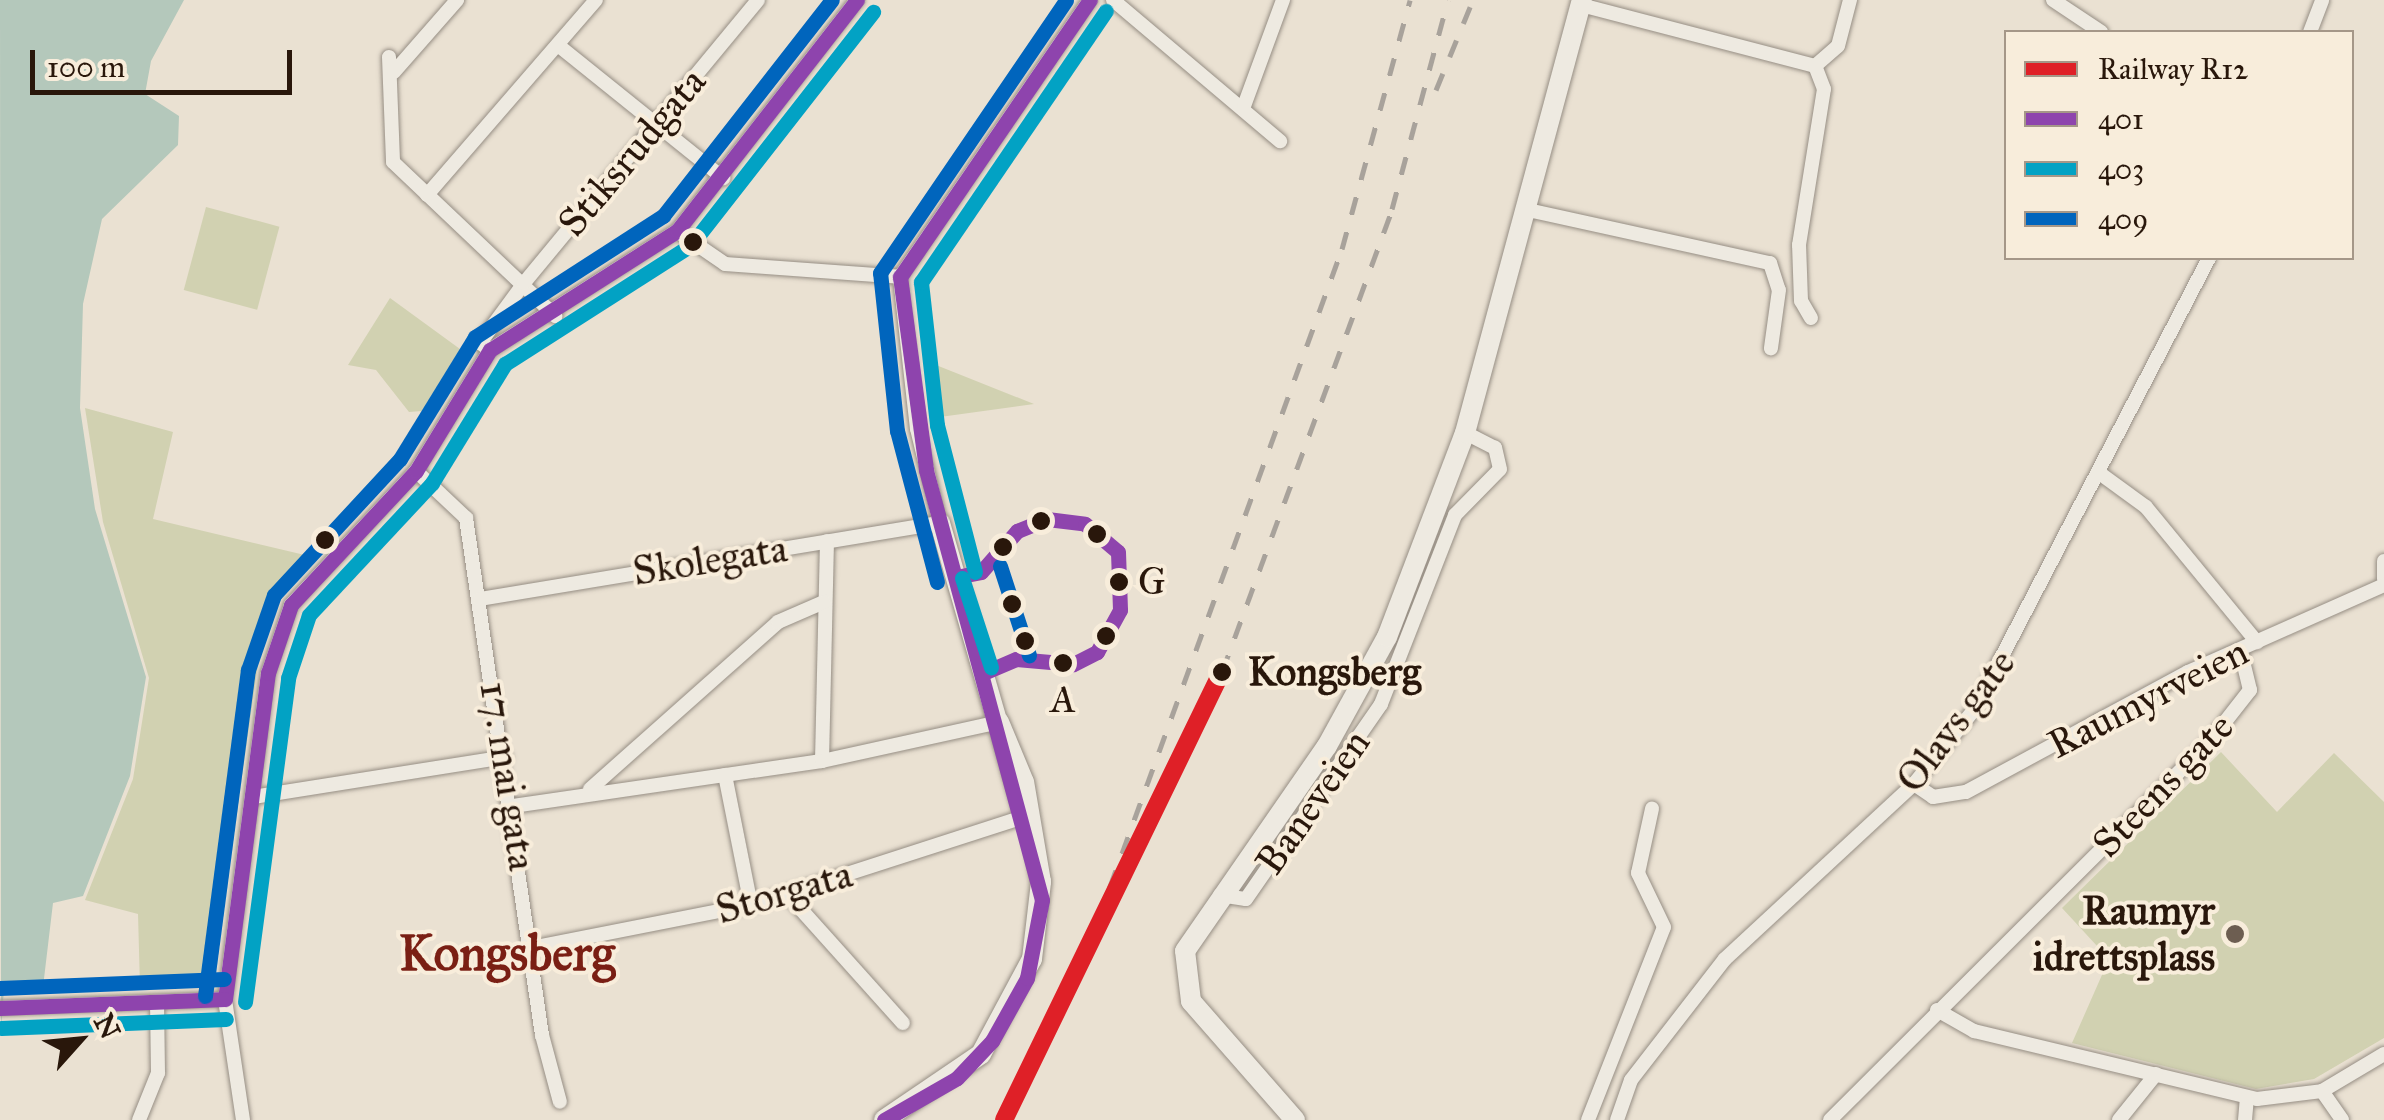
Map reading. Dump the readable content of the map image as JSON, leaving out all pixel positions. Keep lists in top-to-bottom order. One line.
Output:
{"streets":{"main road":["Baneveien"],"street":["Stiksrudgata","Skolegata","Raumyrveien","Olavs gate","17. mai gata","Steens gate","Storgata"]},"crossings":[["Skolegata","17. mai gata"],["Raumyrveien","Olavs gate"],["Raumyrveien","Steens gate"],["17. mai gata","Storgata"]],"districts":["Kongsberg"],"places":["G","A","Kongsberg","Raumyr idrettsplass"],"lines":["transit line 401","transit line 409","transit line 403","rail line R12"],"legend":["Railway R12","401","403","409"],"scale_bar":"100 m","north":"top right"}
